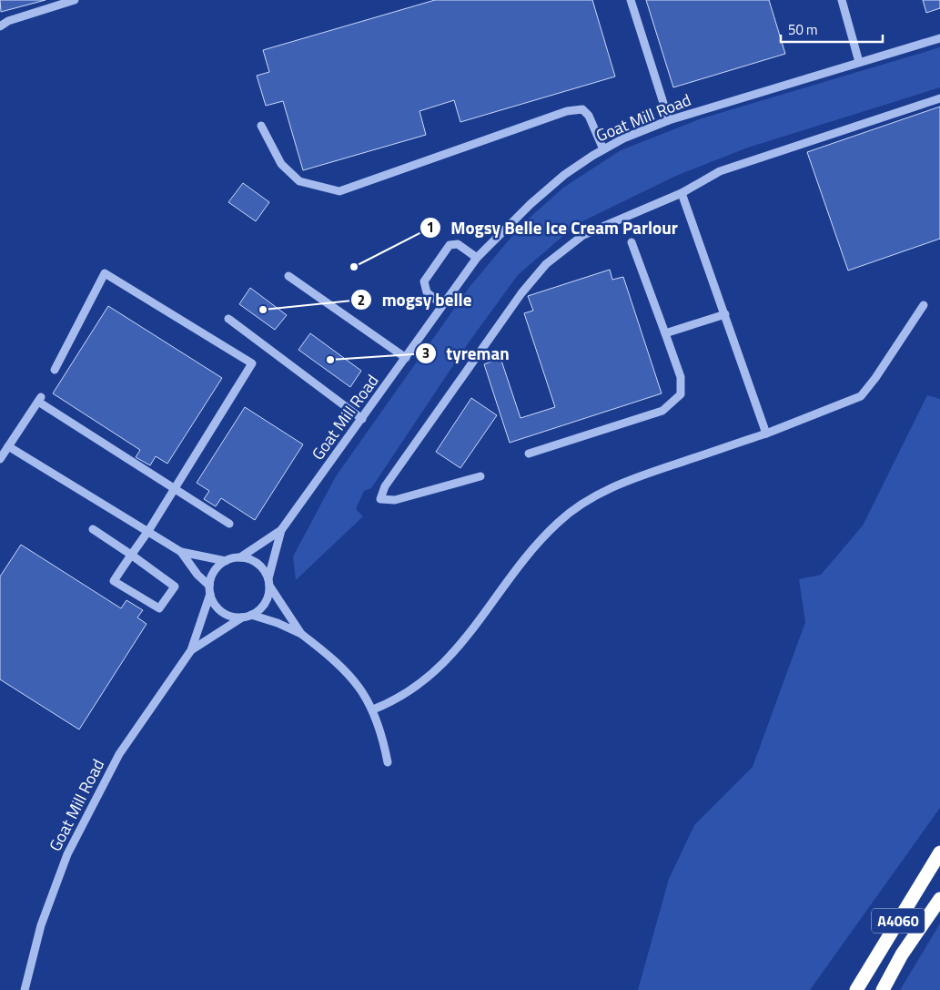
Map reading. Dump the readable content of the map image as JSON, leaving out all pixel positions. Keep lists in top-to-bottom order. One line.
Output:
{"streets":{"highway":["A4060"],"street":["Goat Mill Road"]},"places":["Mogsy Belle Ice Cream Parlour","mogsy belle","tyreman"],"scale_bar":"50 m"}
